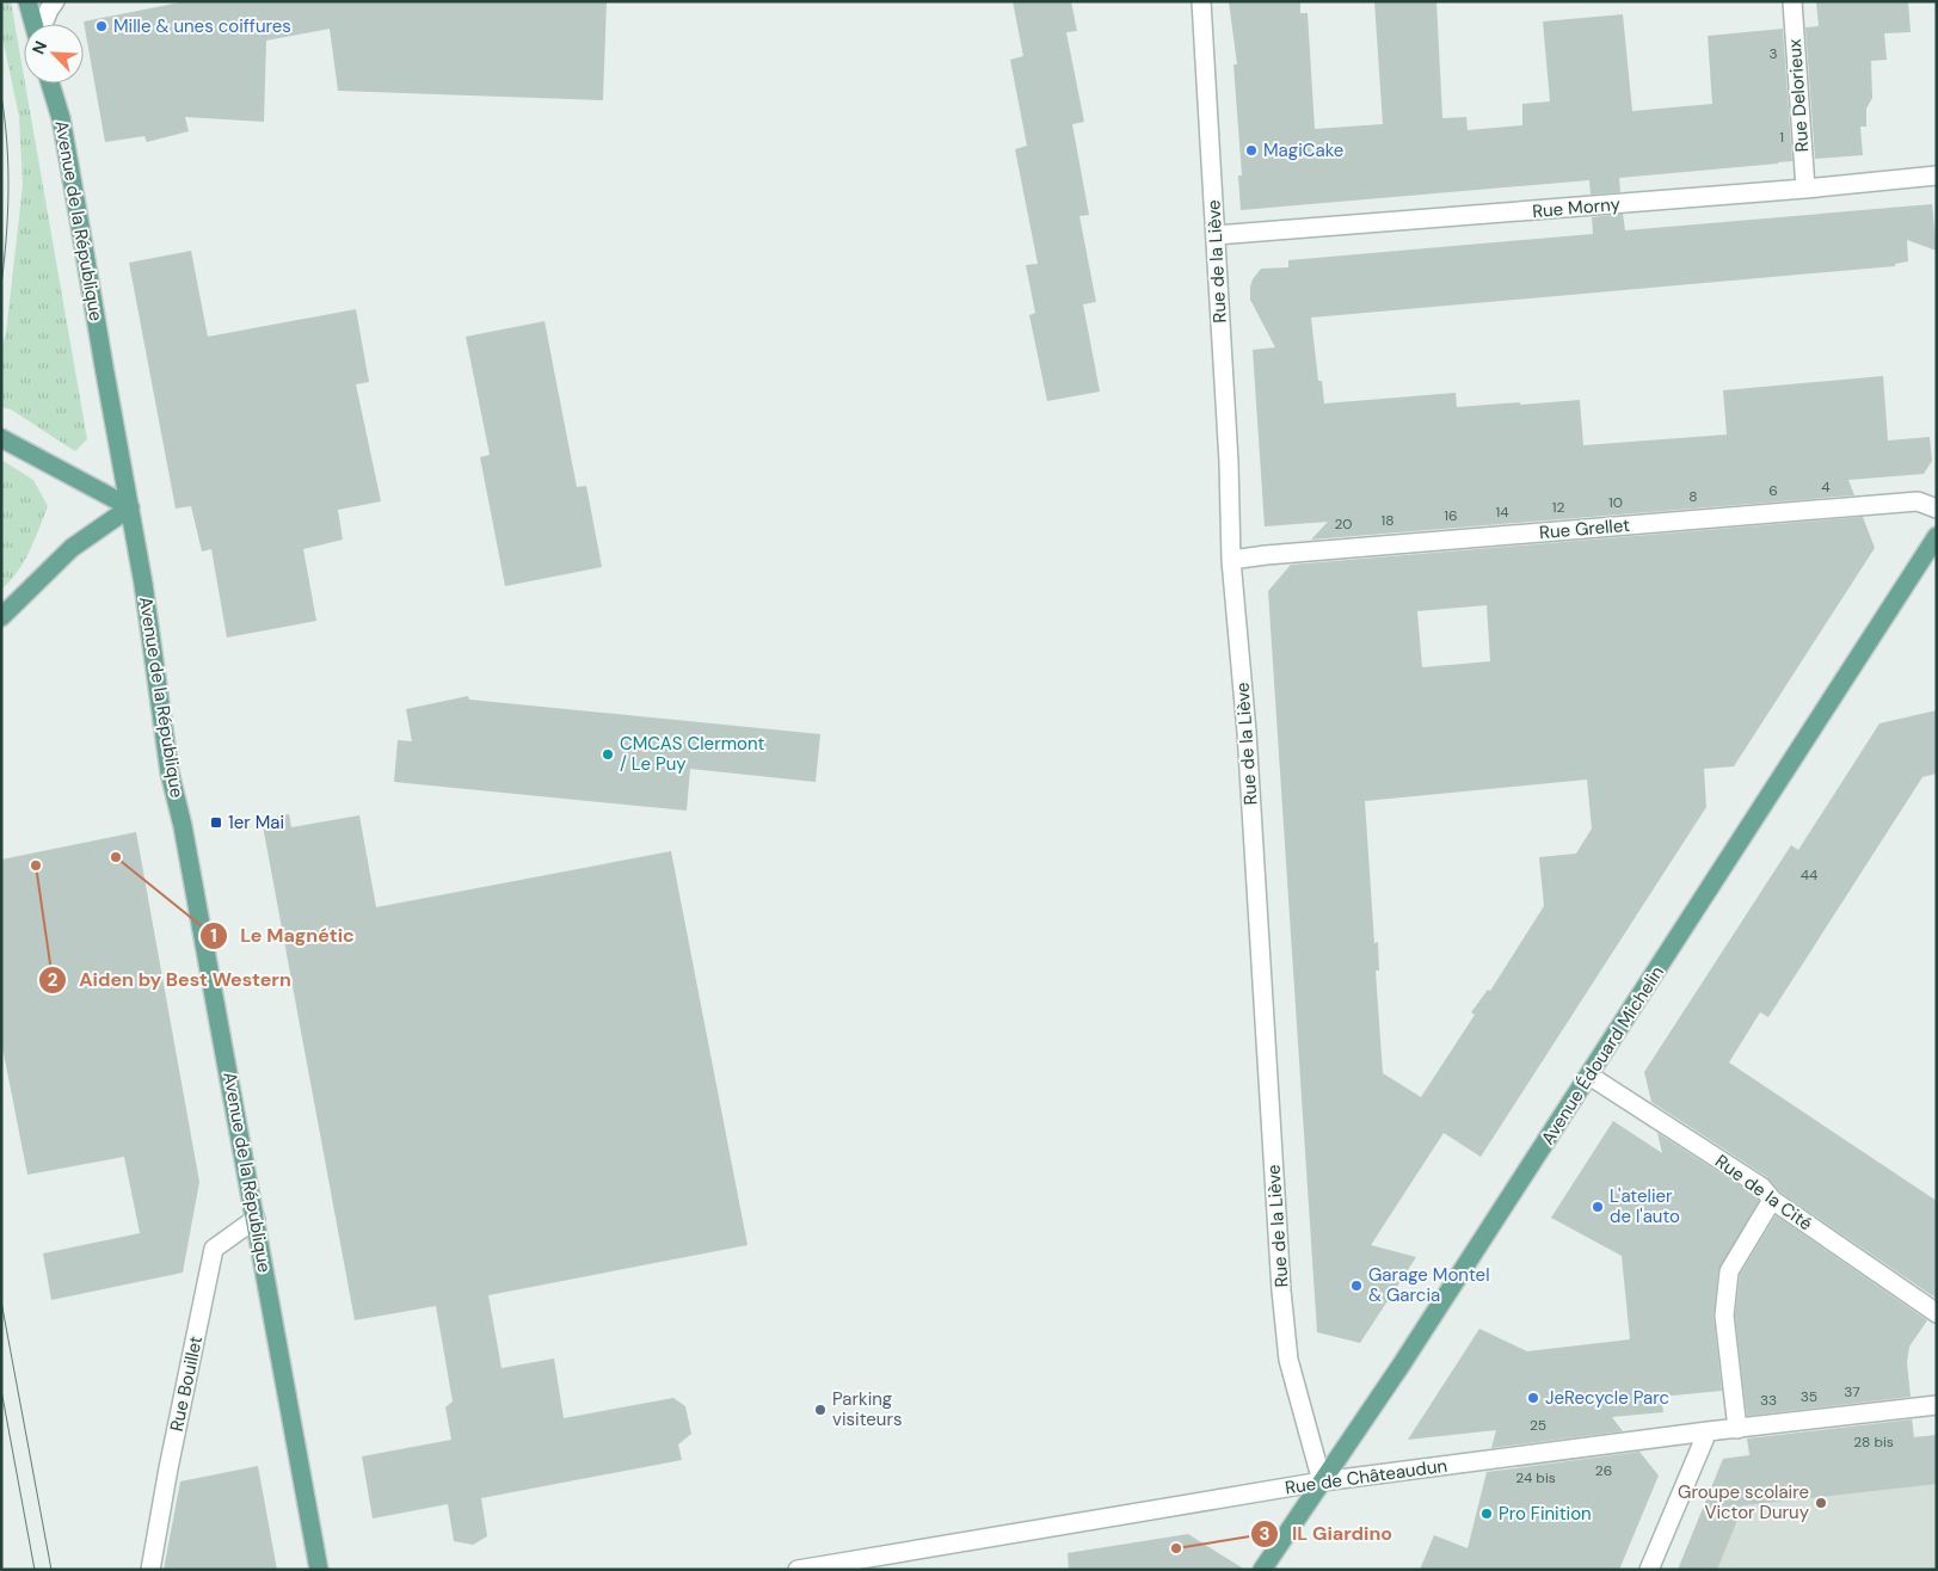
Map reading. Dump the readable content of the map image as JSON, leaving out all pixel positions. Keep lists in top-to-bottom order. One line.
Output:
{"streets":{"main road":["Avenue de la République","Avenue Édouard Michelin"],"street":["Rue Delorieux","Rue Morny","Rue de la Liève","Rue Grellet","Rue de la Cité","Rue Bouillet","Rue de Châteaudun"]},"crossings":[["Rue Delorieux","Rue Morny"],["Rue Morny","Rue de la Liève"],["Avenue de la République","Rue Bouillet"],["Rue de la Liève","Rue Grellet"],["Rue de la Liève","Avenue Édouard Michelin"],["Rue de la Liève","Rue de Châteaudun"],["Avenue Édouard Michelin","Rue de la Cité"],["Avenue Édouard Michelin","Rue de Châteaudun"]],"places":{"other":["Mille & unes coiffures","MagiCake","CMCAS Clermont / Le Puy","Le Magnétic","Aiden by Best Western","L'atelier de l'auto","Garage Montel & Garcia","JeRecycle Parc","Parking visiteurs","Groupe scolaire Victor Duruy","Pro Finition","IL Giardino"],"transit":["1er Mai"]},"house_numbers":["3","1","4","6","8","10","12","14","16","18","20","44","37","35","33","25","28 bis","26","24 bis"],"north":"top left"}
